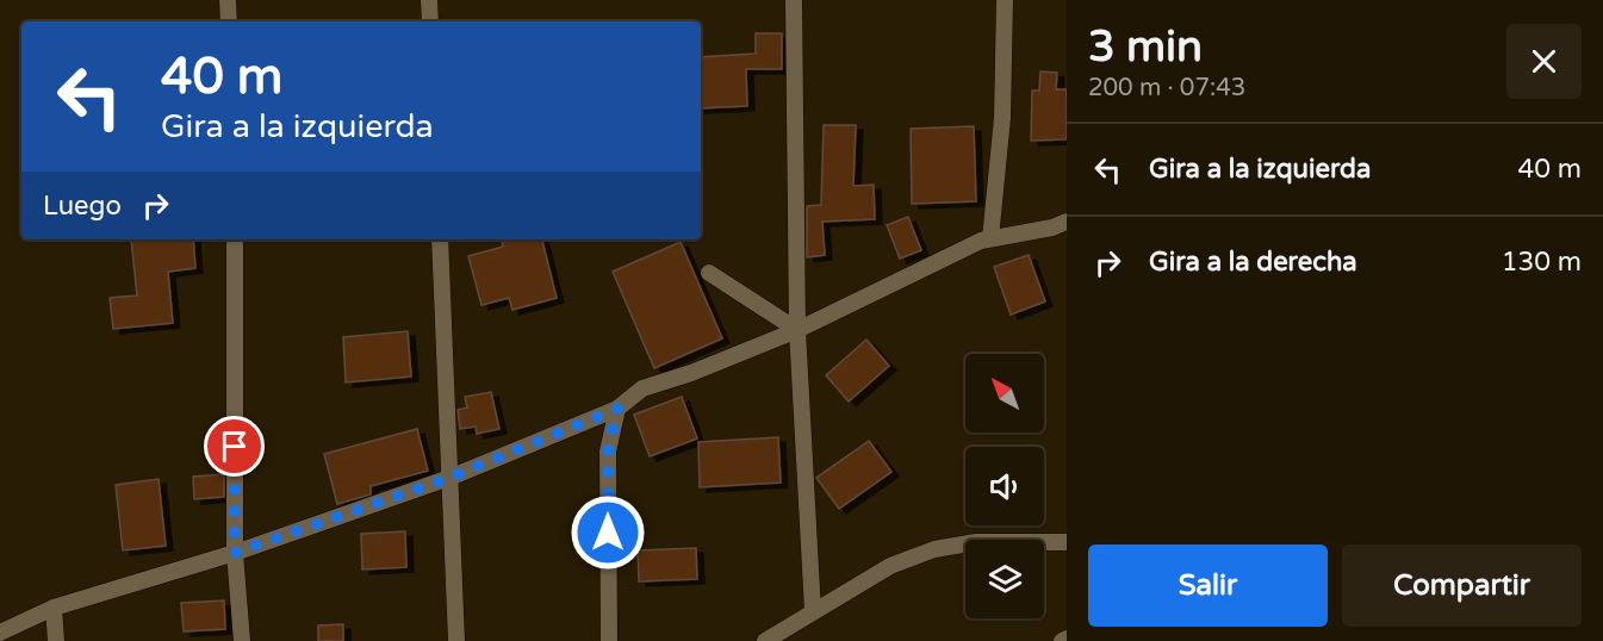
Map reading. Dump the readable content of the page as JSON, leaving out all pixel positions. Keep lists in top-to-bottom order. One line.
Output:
{"north":"top left","page":{"heading":["3 min","200 m · 07:43"],"turn":["40 m","Gira a la izquierda"],"list":[{"name":"Gira a la izquierda","value":"40 m"},{"name":"Gira a la derecha","value":"130 m"}],"then":"Luego","buttons":["Salir","Compartir"]}}
